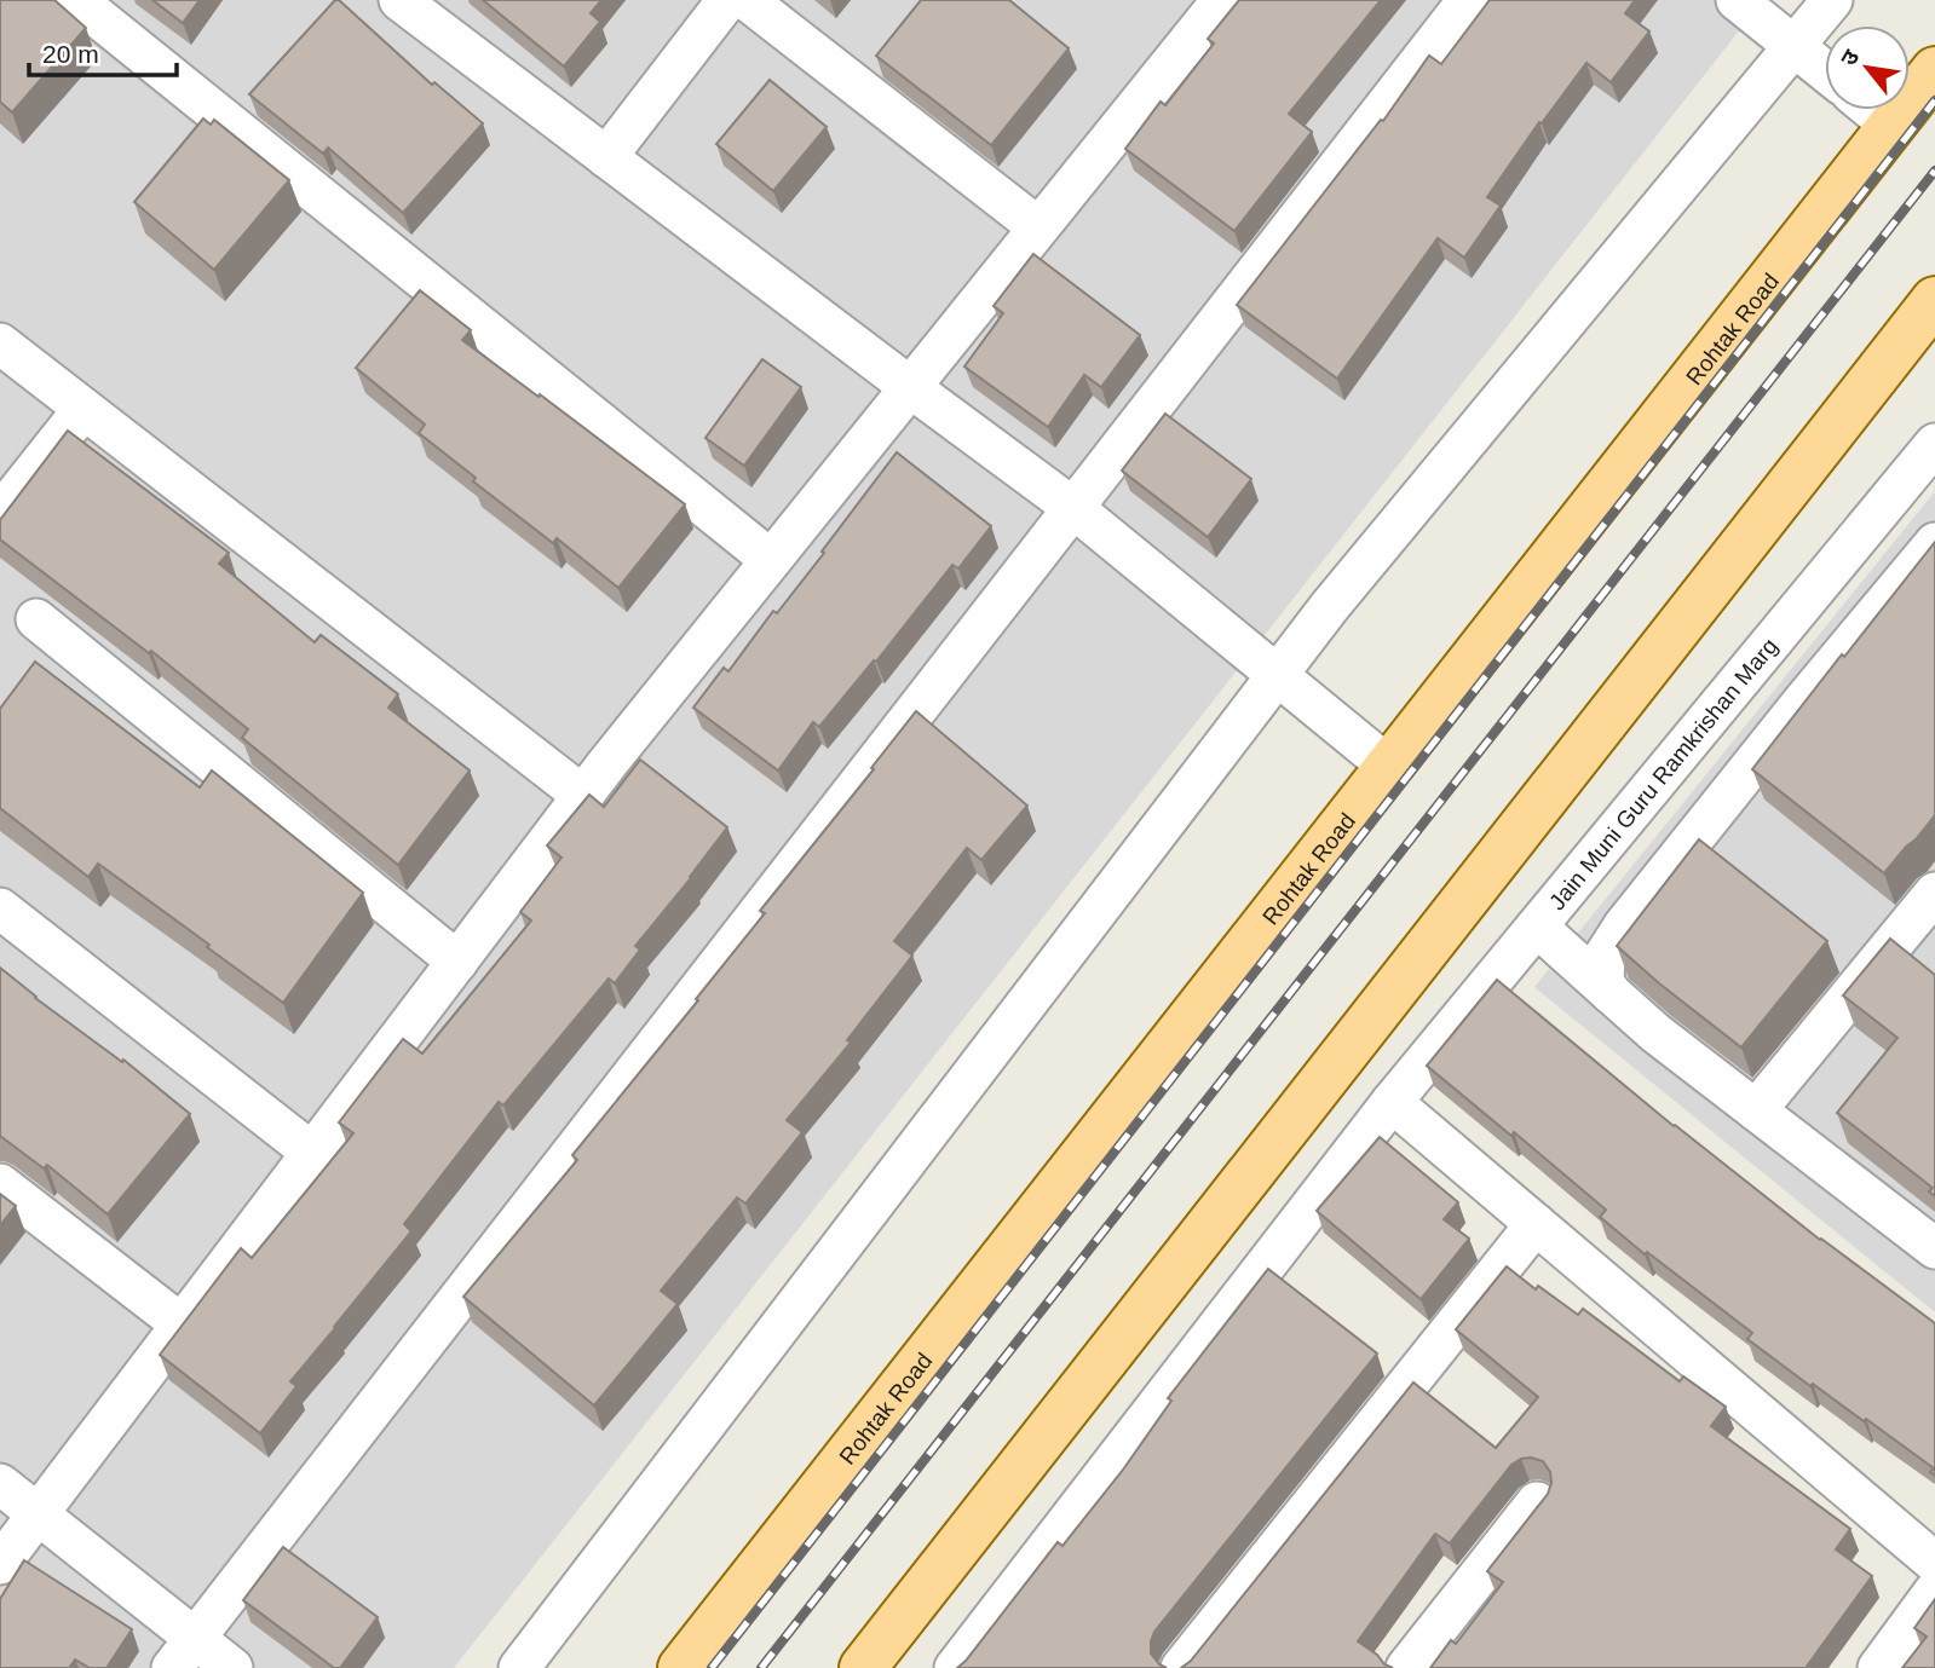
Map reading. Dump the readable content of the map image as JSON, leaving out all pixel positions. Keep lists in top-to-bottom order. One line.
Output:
{"streets":{"main road":["Rohtak Road"],"street":["Jain Muni Guru Ramkrishan Marg"]},"scale_bar":"20 m","north":"top left"}
